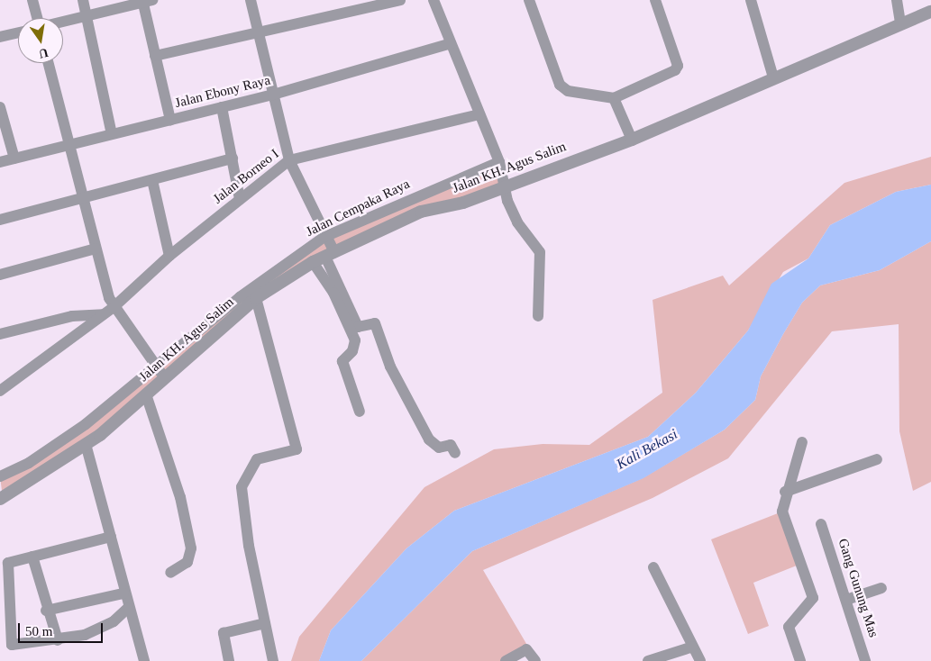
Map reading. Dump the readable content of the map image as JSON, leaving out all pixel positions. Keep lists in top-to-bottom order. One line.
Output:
{"streets":{"street":["Jalan Ebony Raya","Jalan KH. Agus Salim","Jalan Borneo I","Jalan Cempaka Raya","Gang Gunung Mas"]},"water":["Kali Bekasi"],"scale_bar":"50 m","north":"bottom"}
